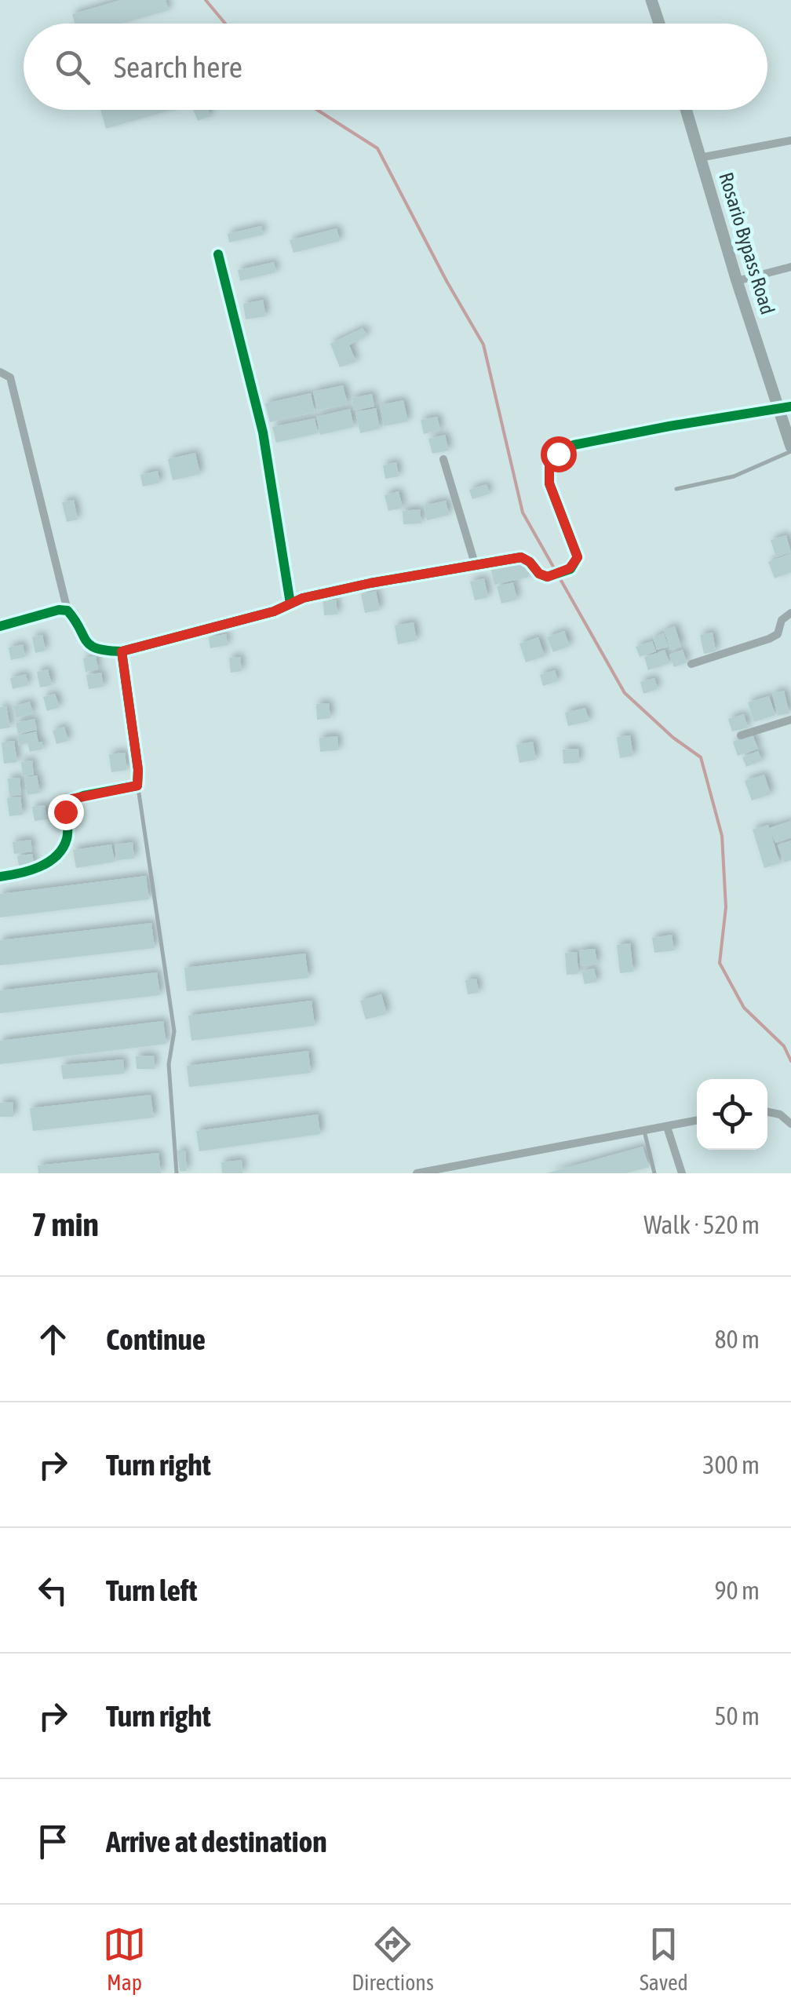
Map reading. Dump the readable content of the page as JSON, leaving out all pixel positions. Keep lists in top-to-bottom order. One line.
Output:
{"streets":{"main road":["Rosario Bypass Road"]},"page":{"search":"Search here","heading":["7 min","Walk · 520 m"],"list":[["Continue","80 m"],["Turn right","300 m"],["Turn left","90 m"],["Turn right","50 m"],"Arrive at destination"],"nav":["Map","Directions","Saved"]}}
